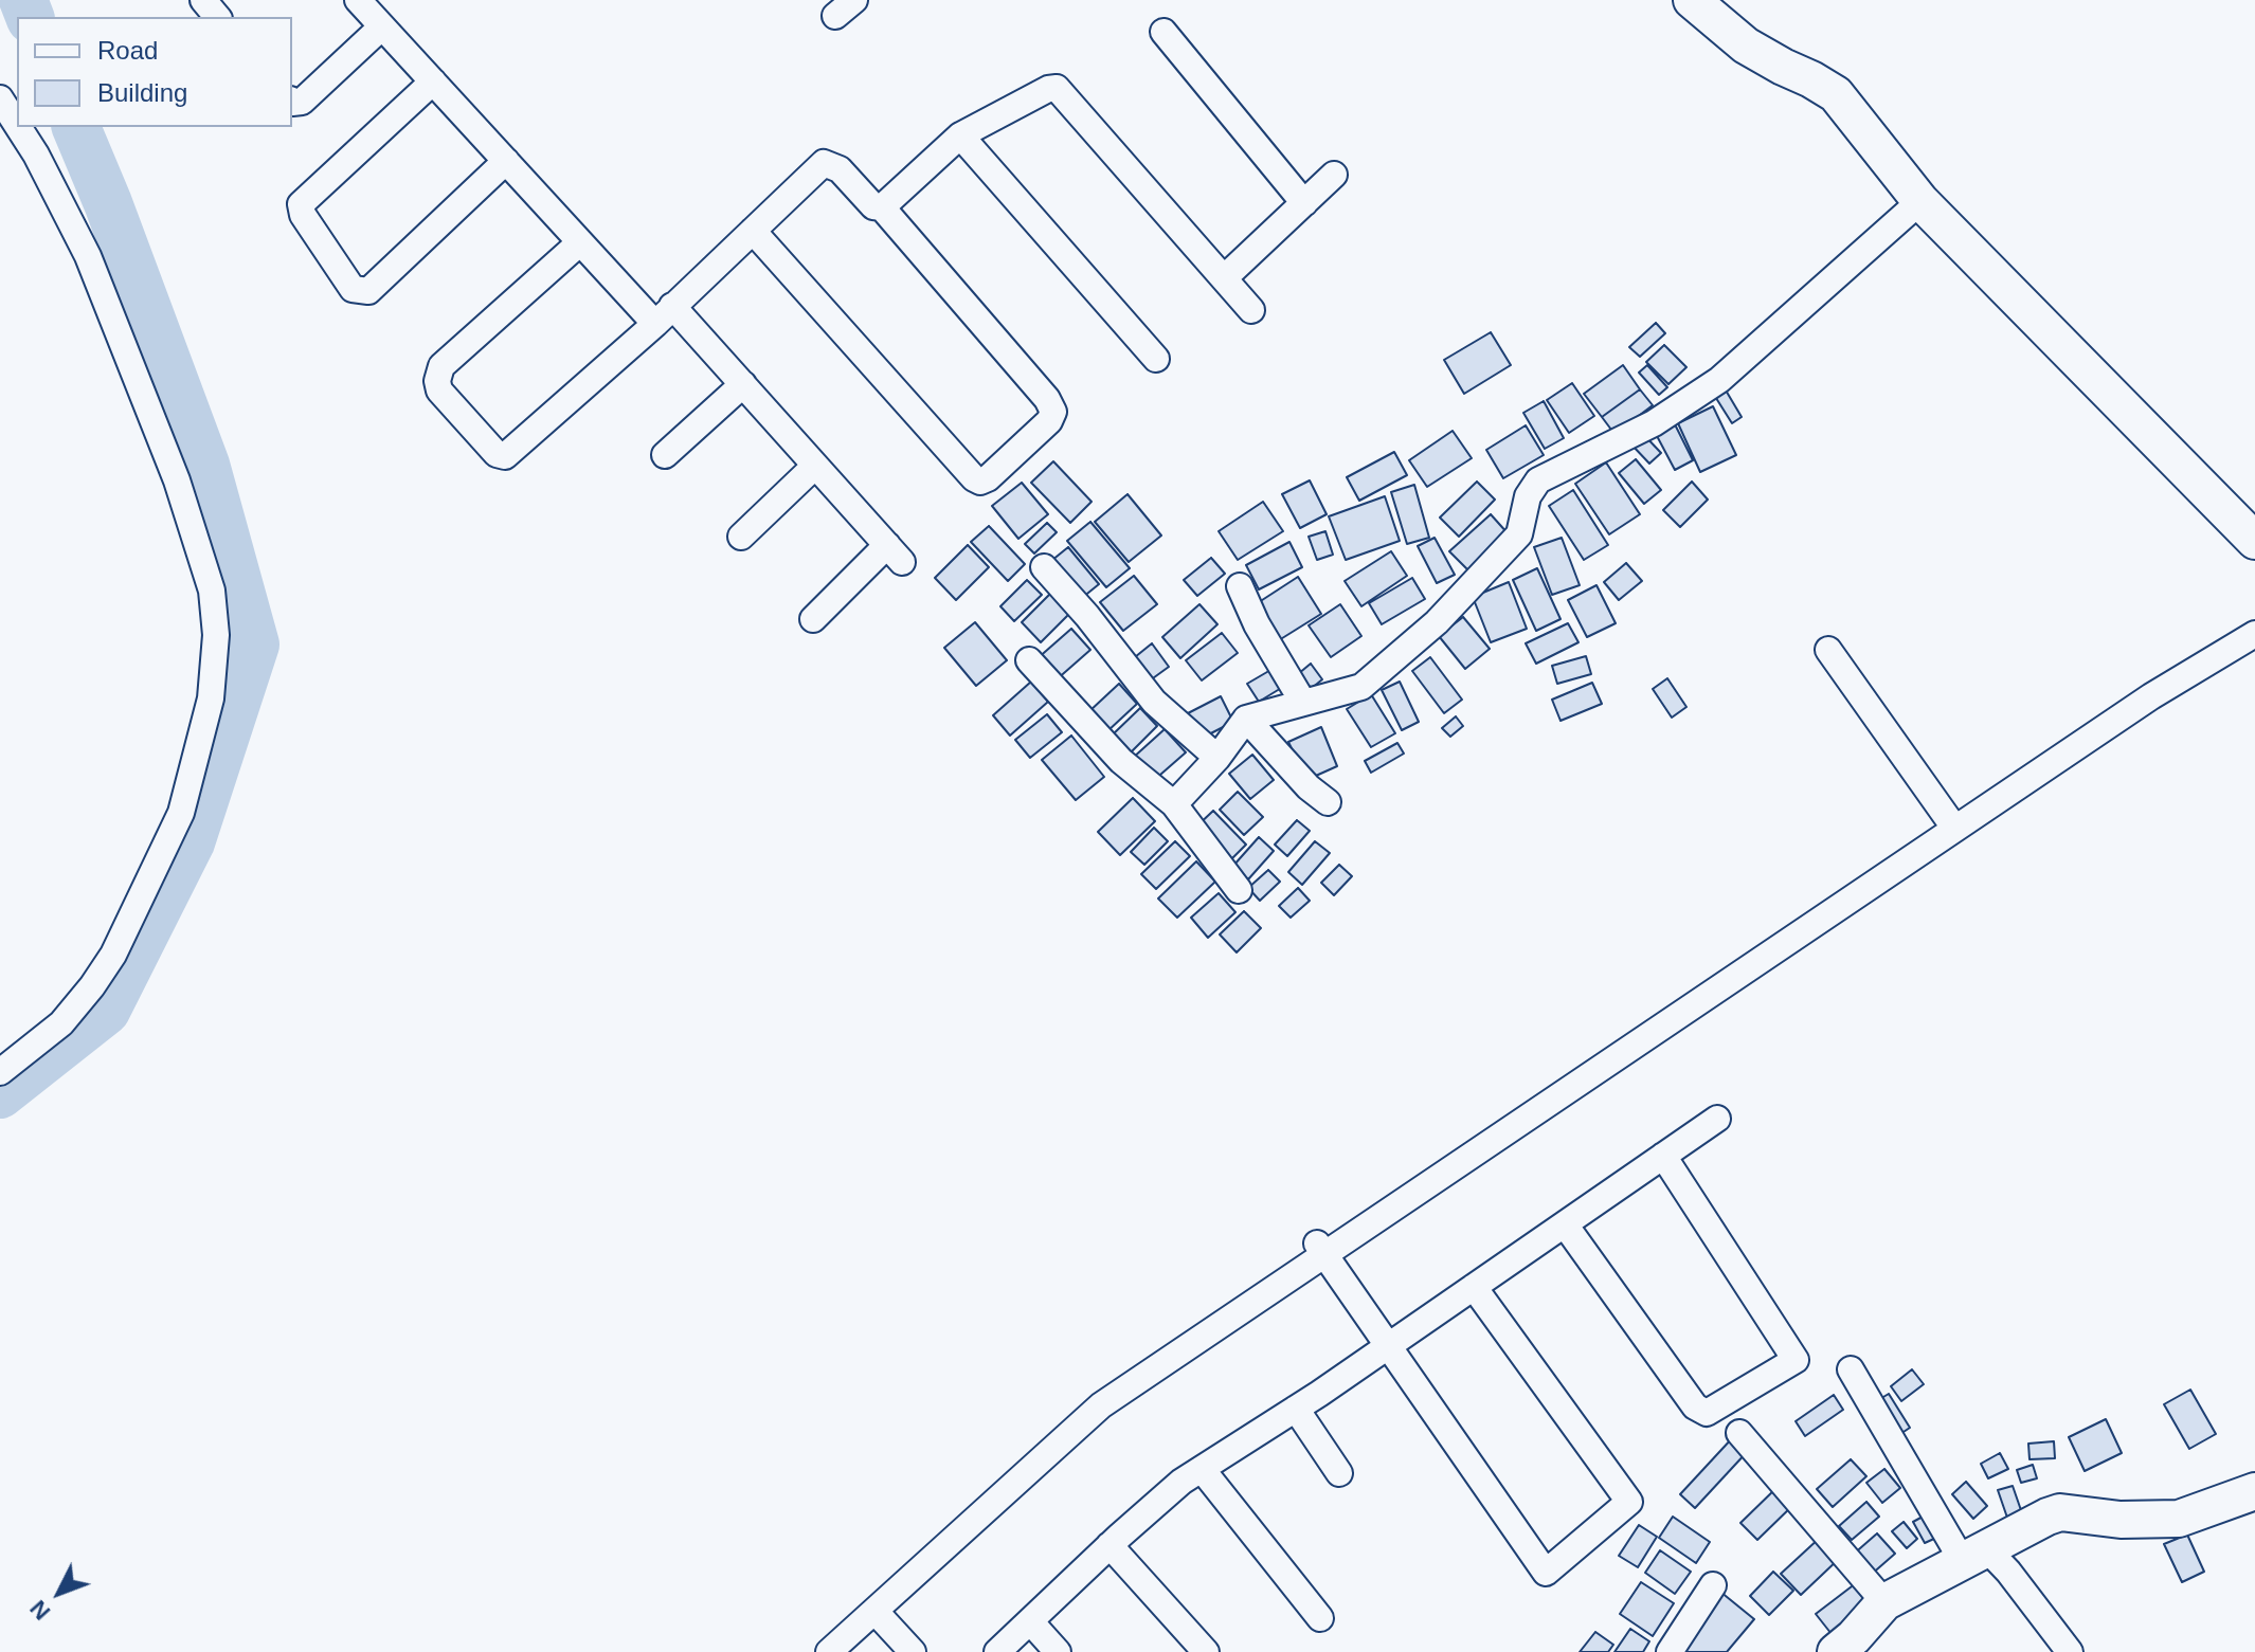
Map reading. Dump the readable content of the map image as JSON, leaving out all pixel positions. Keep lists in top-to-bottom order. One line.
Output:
{"legend":["Road","Building"],"north":"bottom left"}
